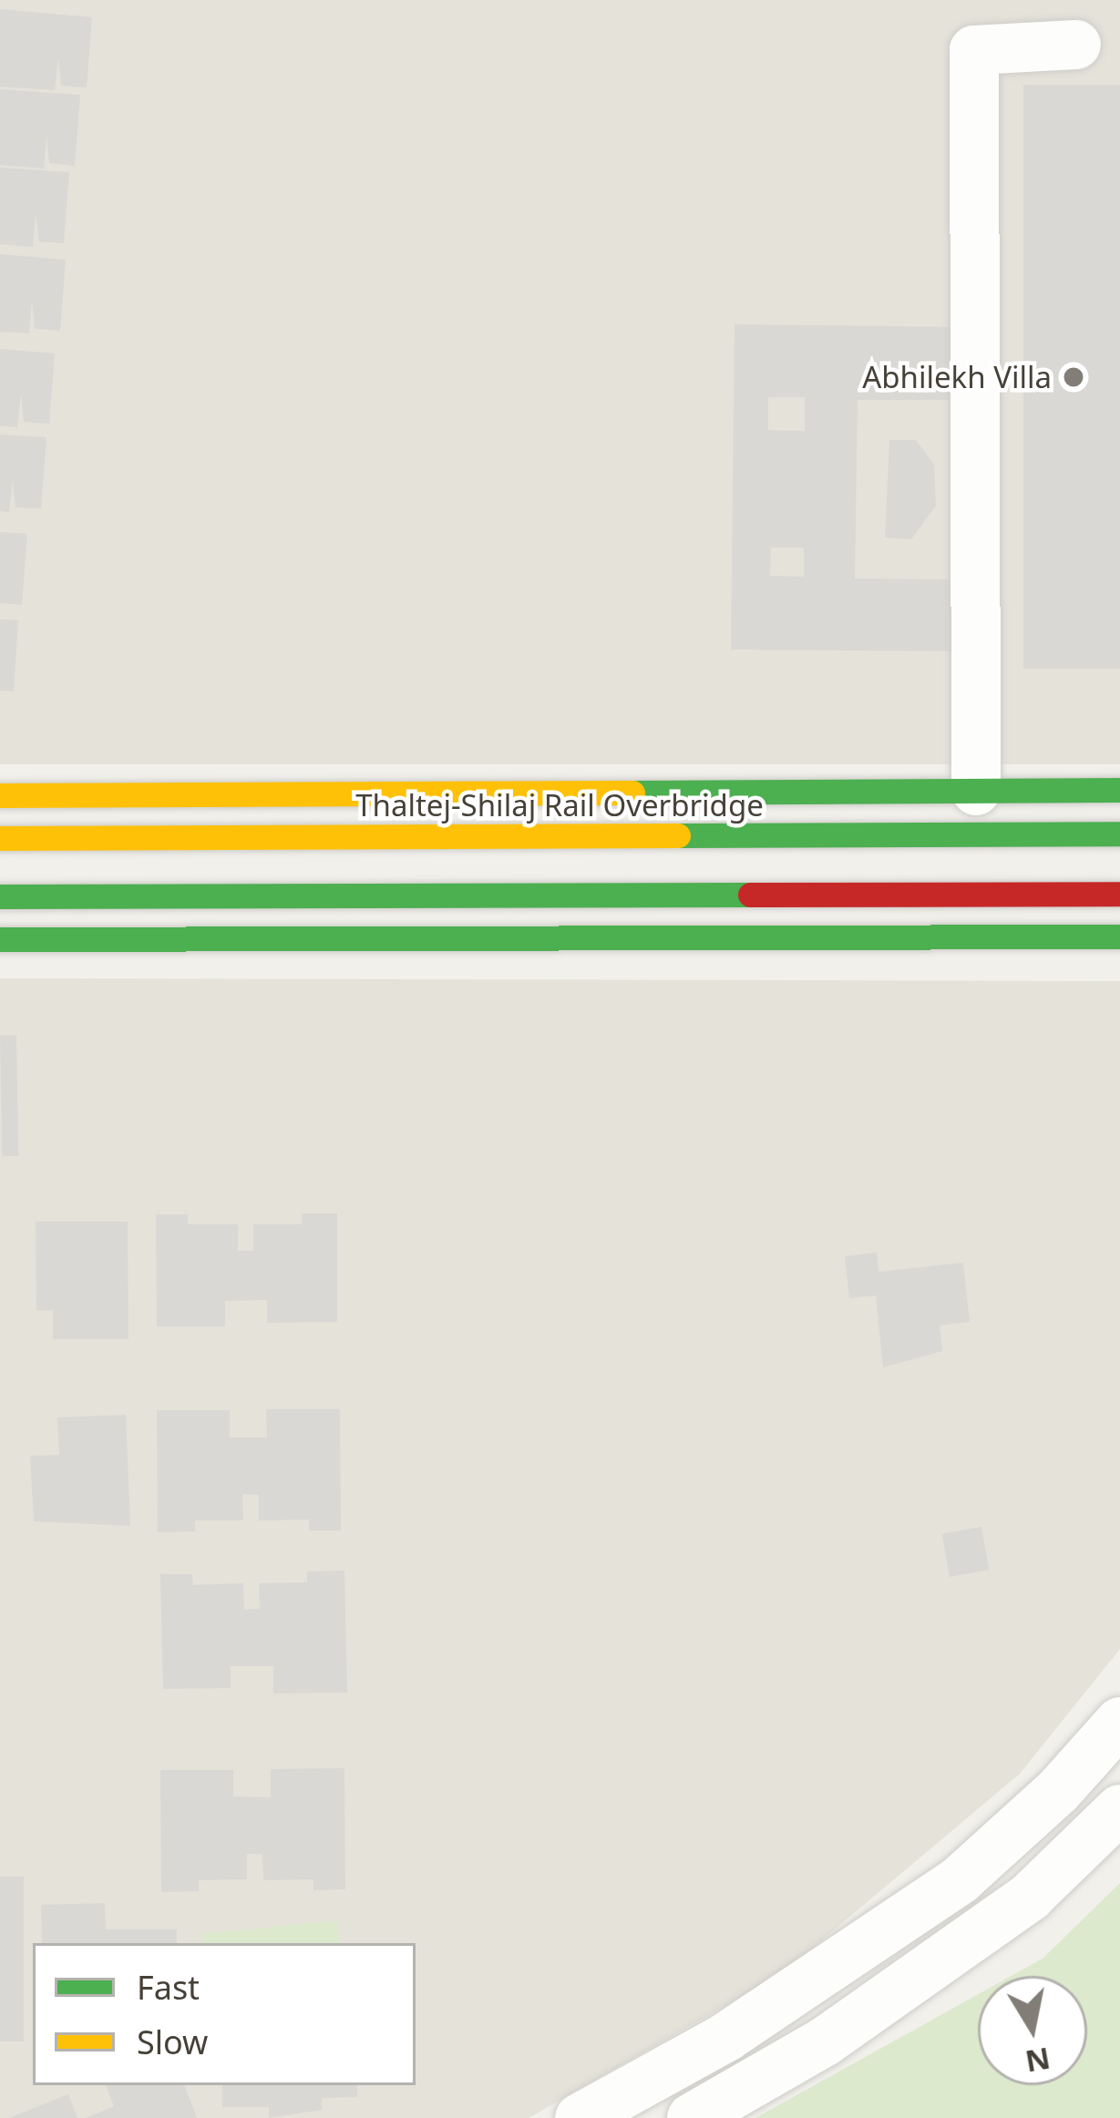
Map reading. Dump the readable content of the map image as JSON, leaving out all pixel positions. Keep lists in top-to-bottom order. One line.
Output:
{"streets":{"street":["Thaltej-Shilaj Rail Overbridge"]},"places":["Abhilekh Villa"],"legend":["Fast","Slow"],"north":"bottom"}
